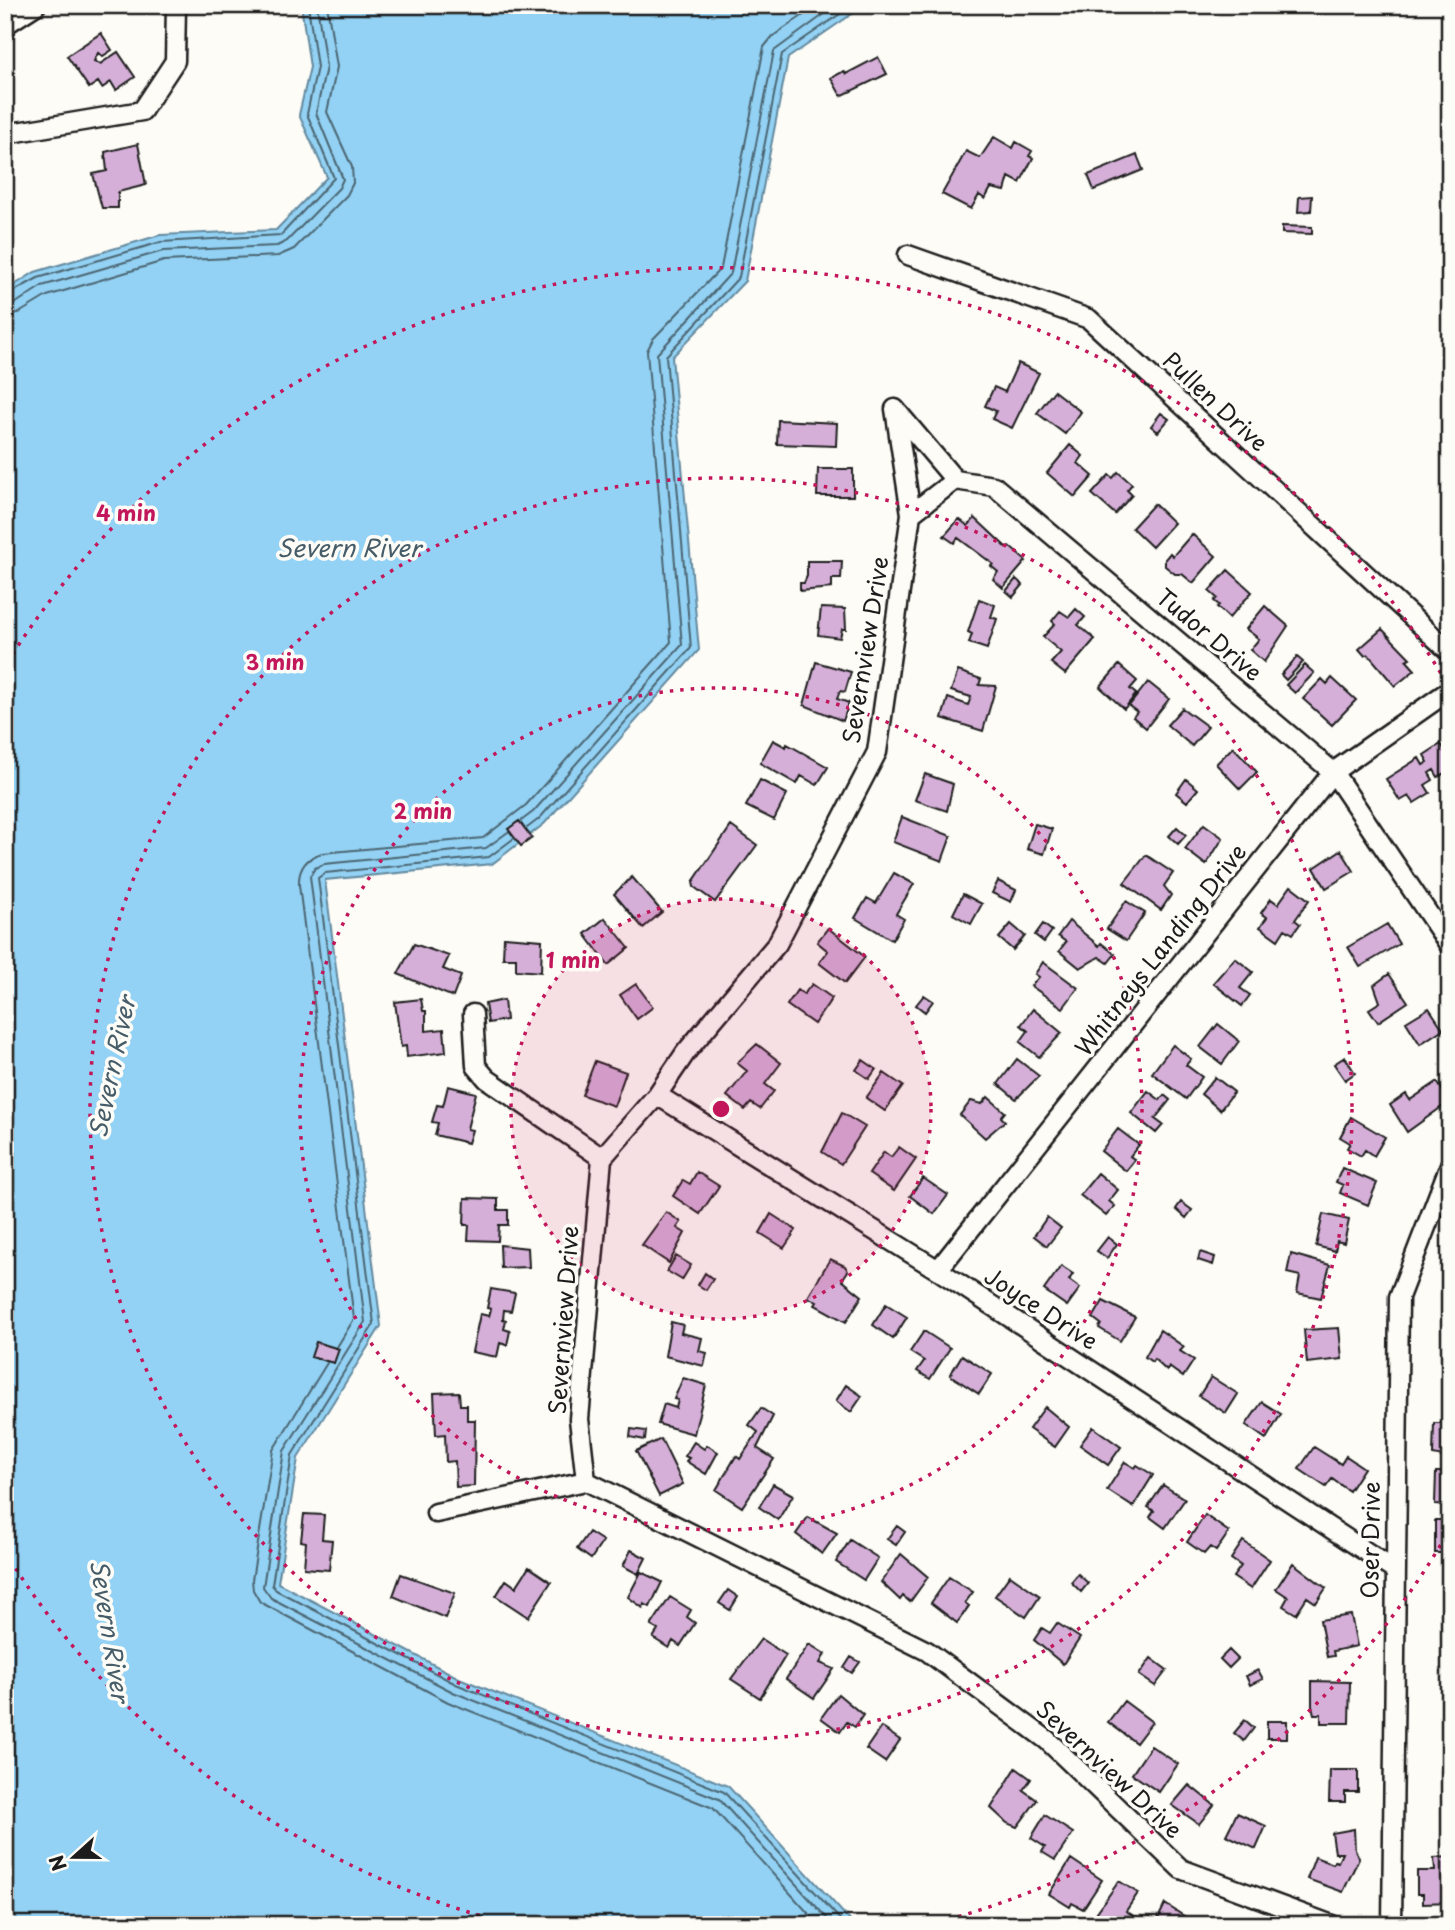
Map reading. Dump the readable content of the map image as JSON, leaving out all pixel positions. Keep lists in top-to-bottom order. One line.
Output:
{"streets":{"street":["Pullen Drive","Tudor Drive","Severnview Drive","Whitneys Landing Drive","Joyce Drive","Oser Drive"]},"crossings":[["Tudor Drive","Severnview Drive"],["Tudor Drive","Whitneys Landing Drive"],["Severnview Drive","Joyce Drive"],["Whitneys Landing Drive","Joyce Drive"],["Joyce Drive","Oser Drive"]],"water":["Severn River"],"north":"left","rings":["4 min","3 min","2 min","1 min"]}
